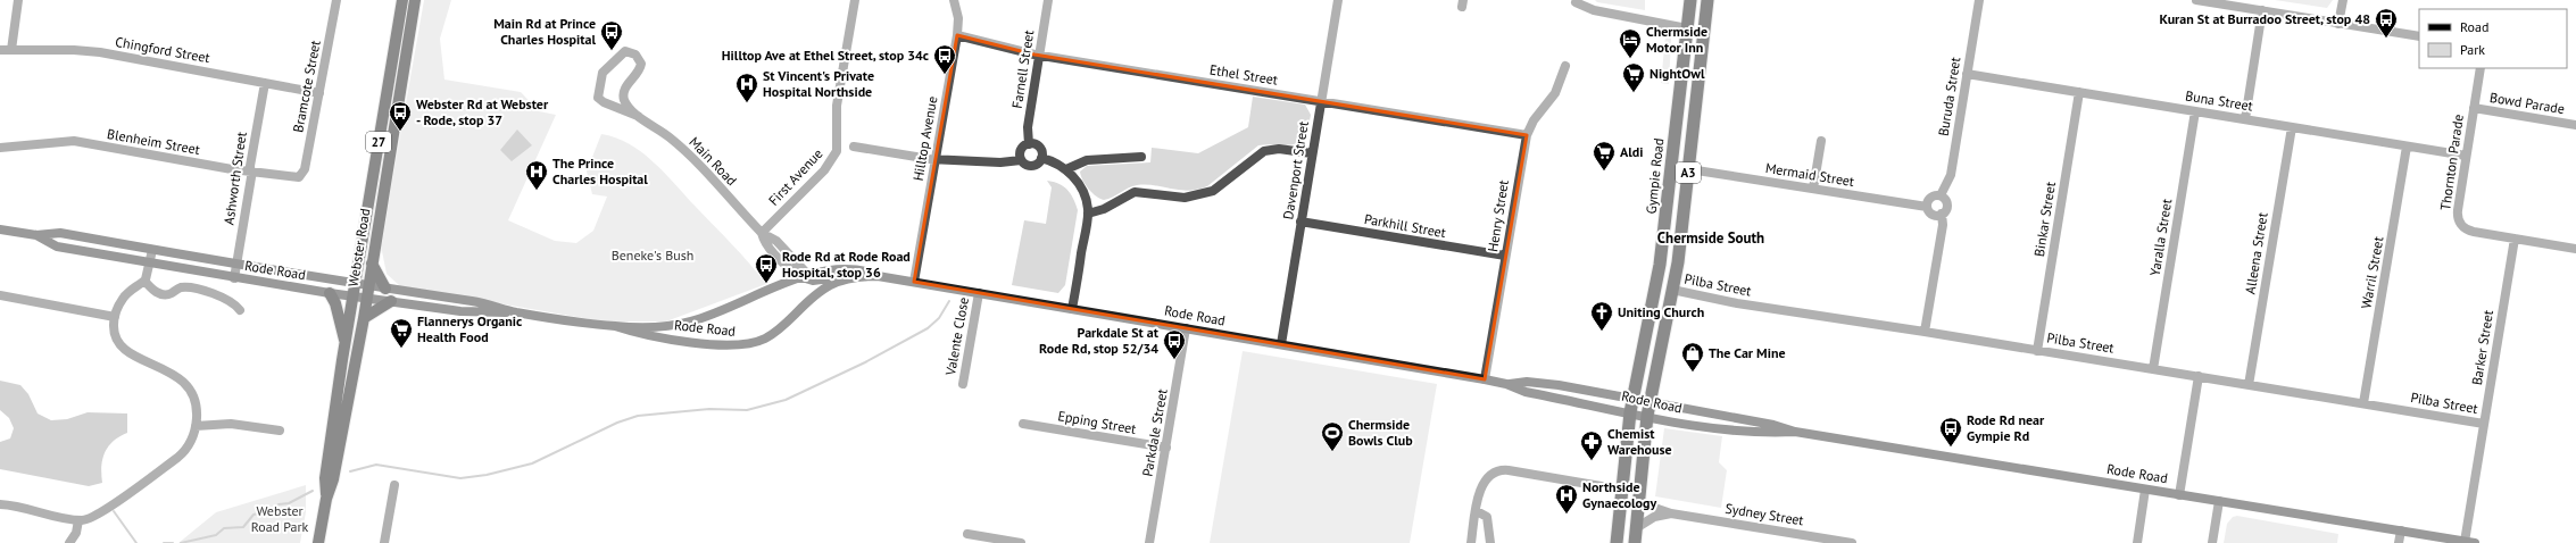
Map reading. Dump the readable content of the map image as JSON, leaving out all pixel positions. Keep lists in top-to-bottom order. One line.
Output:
{"streets":{"highway":["A3","Gympie Road"],"main road":["27","Webster Road","Rode Road"],"street":["Chingford Street","Farnell Street","Ethel Street","Bramcote Street","Buruda Street","Buna Street","Bowd Parade","Hilltop Avenue","Blenheim Street","Main Road","Thornton Parade","Davenport Street","Mermaid Street","First Avenue","Ashworth Street","Henry Street","Binkar Street","Parkhill Street","Yaralla Street","Alleena Street","Warril Street","Pilba Street","Valente Close","Barker Street","Epping Street","Parkdale Street","Sydney Street"]},"crossings":[["Chingford Street","Bramcote Street"],["Chingford Street","Ashworth Street"],["Farnell Street","Ethel Street"],["Ethel Street","Hilltop Avenue"],["Ethel Street","Davenport Street"],["Ethel Street","Henry Street"],["Bramcote Street","Blenheim Street"],["Buruda Street","Buna Street"],["Buruda Street","Mermaid Street"],["Buna Street","Thornton Parade"],["Buna Street","Binkar Street"],["Buna Street","Yaralla Street"],["Buna Street","Alleena Street"],["Buna Street","Warril Street"],["Bowd Parade","Thornton Parade"],["Hilltop Avenue","Rode Road"],["Blenheim Street","Ashworth Street"],["Main Road","First Avenue"],["Main Road","Rode Road"],["Thornton Parade","Barker Street"],["Davenport Street","Parkhill Street"],["Davenport Street","Rode Road"],["A3","Mermaid Street"],["A3","Rode Road"],["A3","Pilba Street"],["A3","Sydney Street"],["Gympie Road","Rode Road"],["Ashworth Street","Rode Road"],["Henry Street","Parkhill Street"],["Henry Street","Rode Road"],["Binkar Street","Pilba Street"],["Yaralla Street","Pilba Street"],["Webster Road","Rode Road"],["Alleena Street","Pilba Street"],["Rode Road","Valente Close"],["Rode Road","Barker Street"],["Rode Road","Parkdale Street"],["Warril Street","Pilba Street"],["Pilba Street","Barker Street"],["Epping Street","Parkdale Street"]],"districts":["Chermside South"],"parks":["Beneke's Bush","Webster Road Park"],"places":{"bus stop":["Kuran St at Burradoo Street, stop 48","Main Rd at Prince Charles Hospital","Hilltop Ave at Ethel Street, stop 34c","Webster Rd at Webster - Rode, stop 37","Rode Rd at Rode Road Hospital, stop 36","Parkdale St at Rode Rd, stop 52/34","Rode Rd near Gympie Rd"],"hotel":["Chermside Motor Inn"],"supermarket":["NightOwl","Aldi","Flannerys Organic Health Food"],"hospital":["St Vincent's Private Hospital Northside","The Prince Charles Hospital","Northside Gynaecology"],"church":["Uniting Church"],"shop":["The Car Mine"],"sports":["Chermside Bowls Club"],"pharmacy":["Chemist Warehouse"]},"legend":["Road","Park"]}
